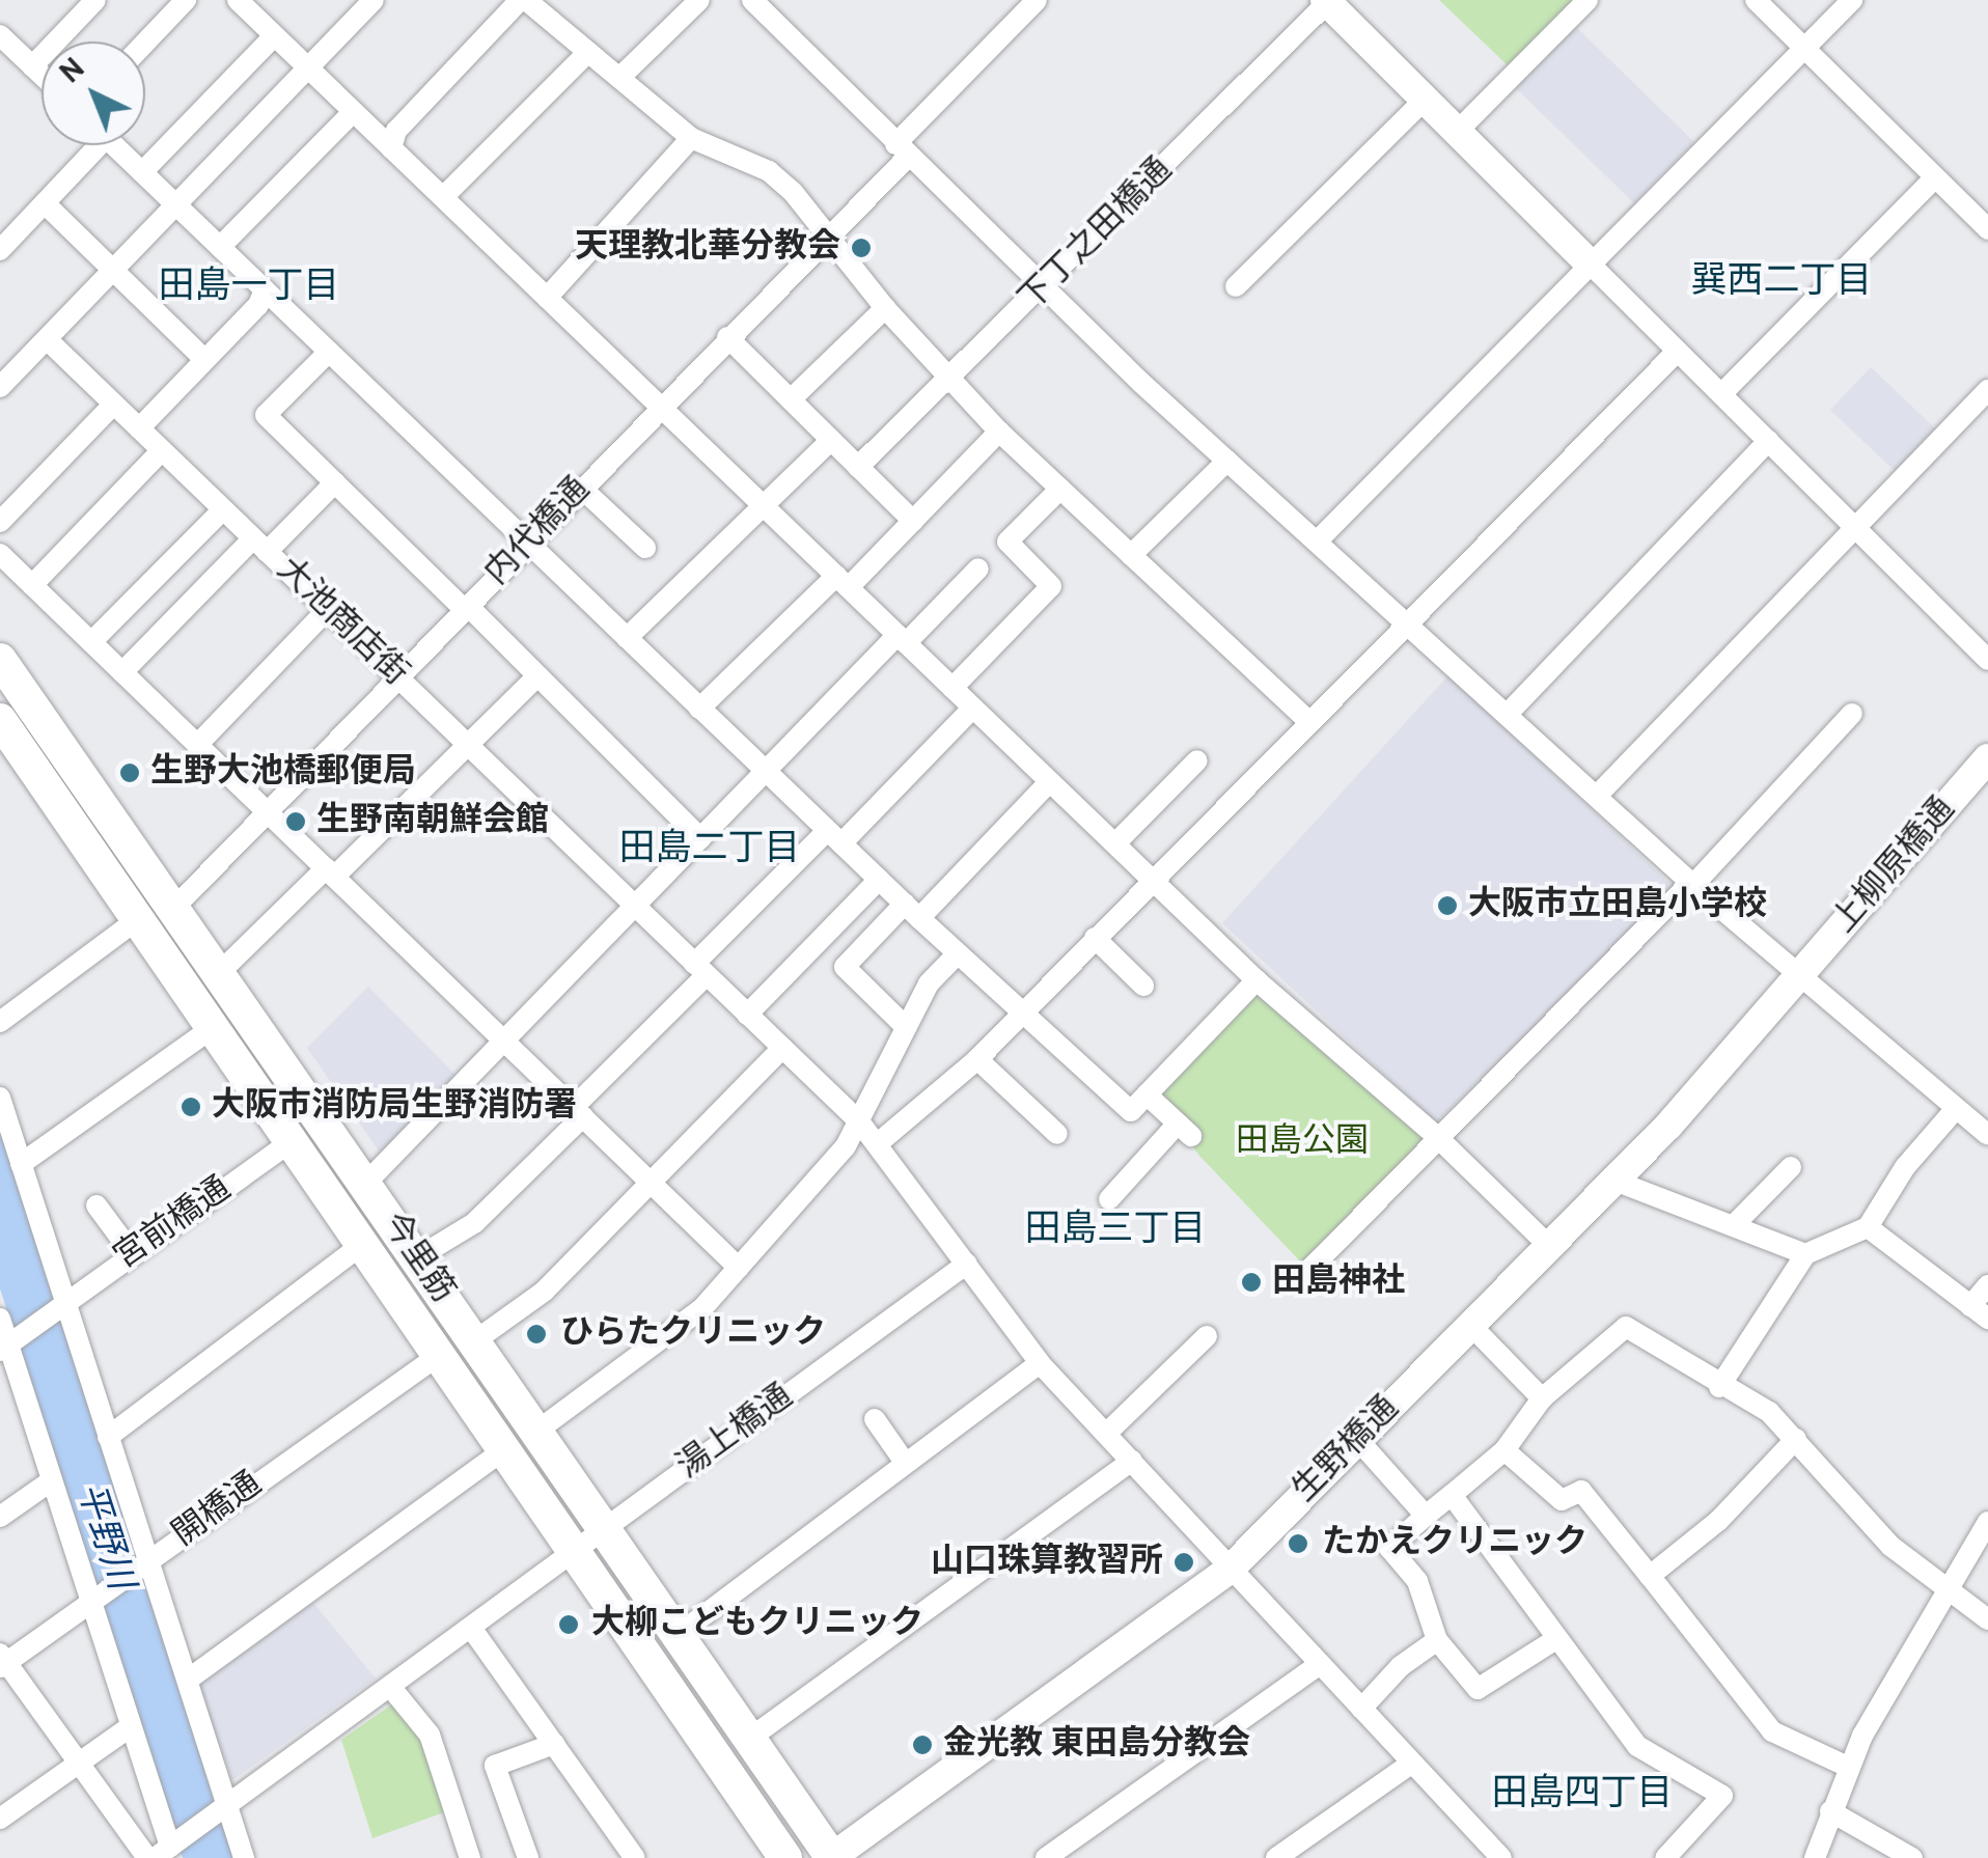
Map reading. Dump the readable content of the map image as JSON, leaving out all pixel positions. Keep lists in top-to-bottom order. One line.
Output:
{"streets":{"main road":["今里筋"],"street":["下丁之田橋通","内代橋通","大池商店街","上柳原橋通","宮前橋通","湯上橋通","生野橋通","開橋通"]},"crossings":[["内代橋通","大池商店街"],["内代橋通","今里筋"],["大池商店街","湯上橋通"],["大池商店街","生野橋通"],["上柳原橋通","生野橋通"],["宮前橋通","今里筋"],["今里筋","湯上橋通"],["今里筋","生野橋通"],["今里筋","開橋通"]],"districts":["巽西二丁目","田島一丁目","田島二丁目","田島三丁目","田島四丁目"],"water":["平野川"],"parks":["田島公園"],"places":["天理教北華分教会","生野大池橋郵便局","生野南朝鮮会館","大阪市立田島小学校","大阪市消防局生野消防署","田島神社","ひらたクリニック","たかえクリニック","山口珠算教習所","大柳こどもクリニック","金光教 東田島分教会"],"north":"top left"}
